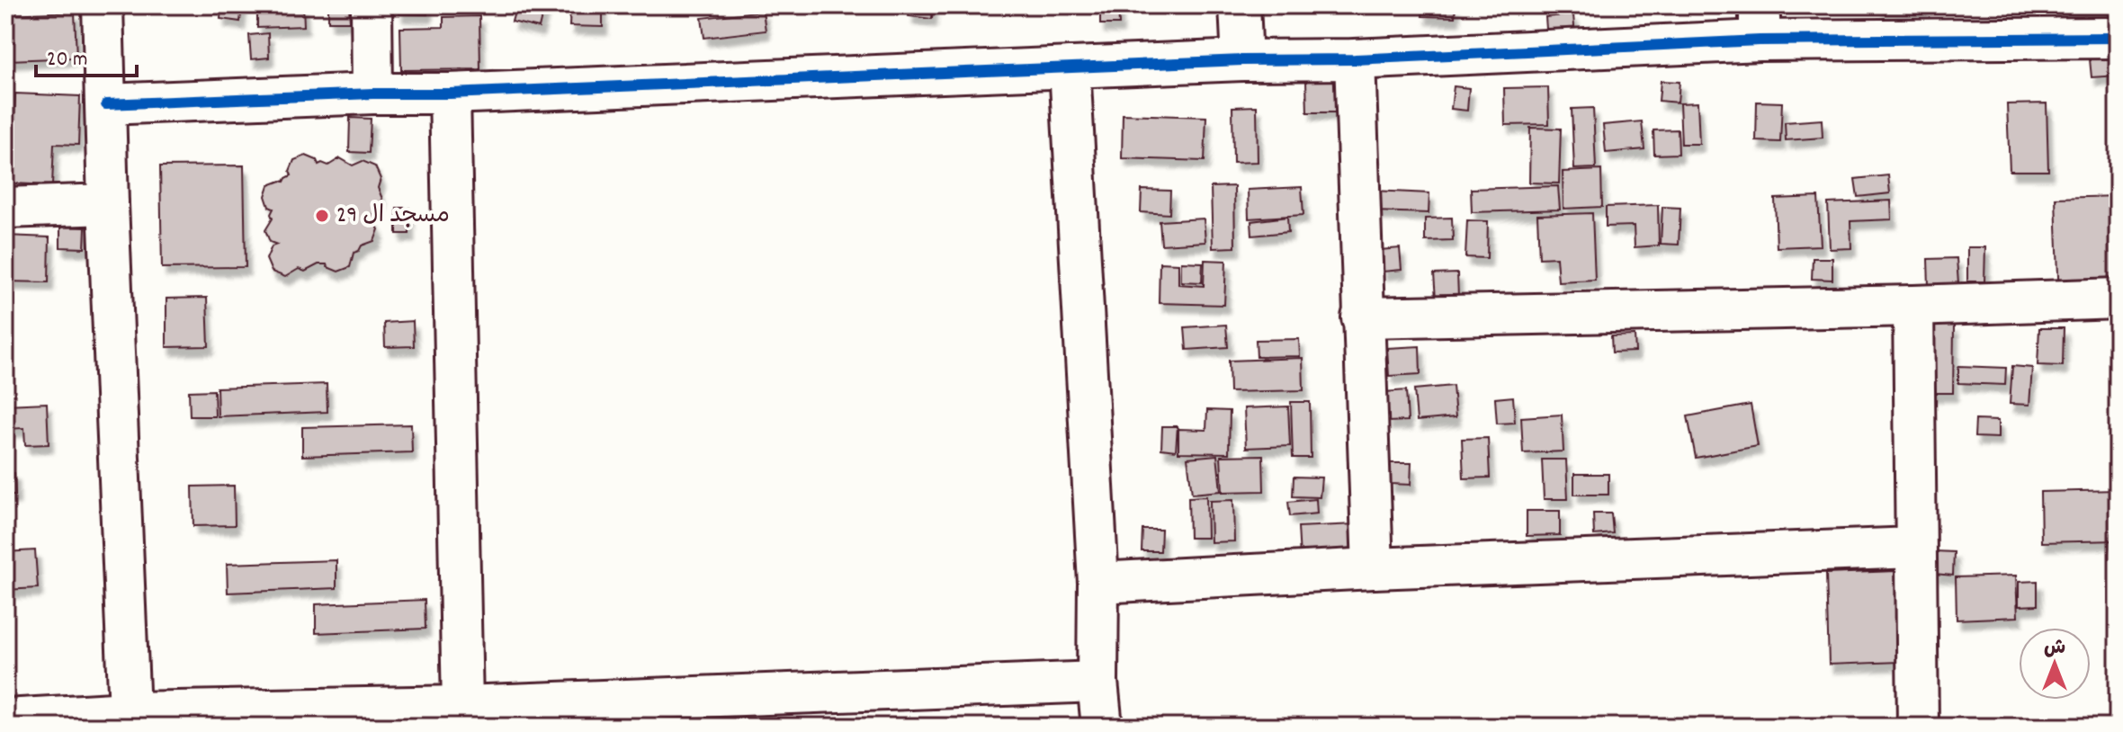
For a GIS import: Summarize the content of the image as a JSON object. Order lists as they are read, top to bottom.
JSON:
{
  "places": ["مسجد ال 29"],
  "scale_bar": "20 m",
  "north": "top"
}
